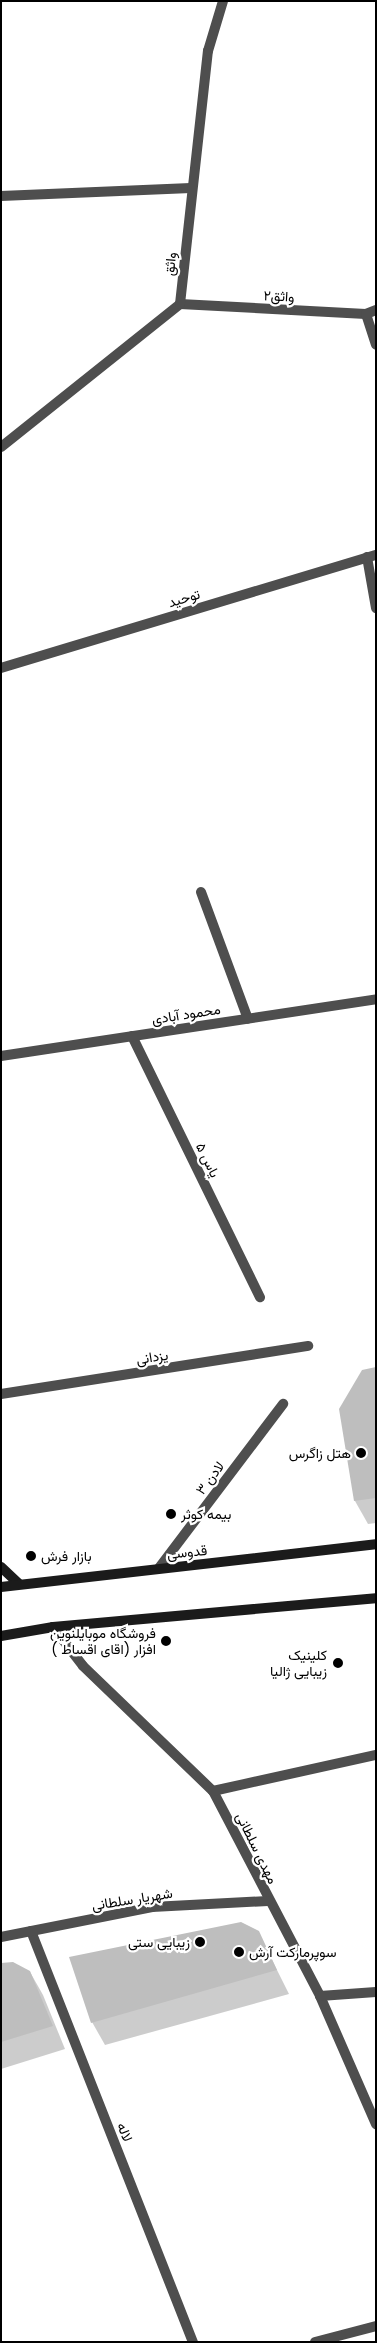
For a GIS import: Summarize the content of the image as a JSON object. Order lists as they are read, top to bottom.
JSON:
{
  "streets": {
    "main road": ["قدوسی"],
    "street": [
      "واثق",
      "واثق۲",
      "توحید",
      "محمود آبادی",
      "یاس ۵",
      "یزدانی",
      "لادن ۳",
      "مهدی سلطانی",
      "شهریار سلطانی",
      "لاله"
    ]
  },
  "crossings": [
    ["واثق", "واثق۲"],
    ["محمود آبادی", "یاس ۵"],
    ["لادن ۳", "قدوسی"],
    ["مهدی سلطانی", "شهریار سلطانی"],
    ["شهریار سلطانی", "لاله"]
  ],
  "places": [
    "هتل زاگرس",
    "بیمه کوثر",
    "بازار فرش",
    "فروشگاه موبایلنوین افزار (اقای اقساط )",
    "کلینیک زیبایی ژالیا",
    "زیبایی ستی",
    "سوپرمارکت آرش"
  ]
}
